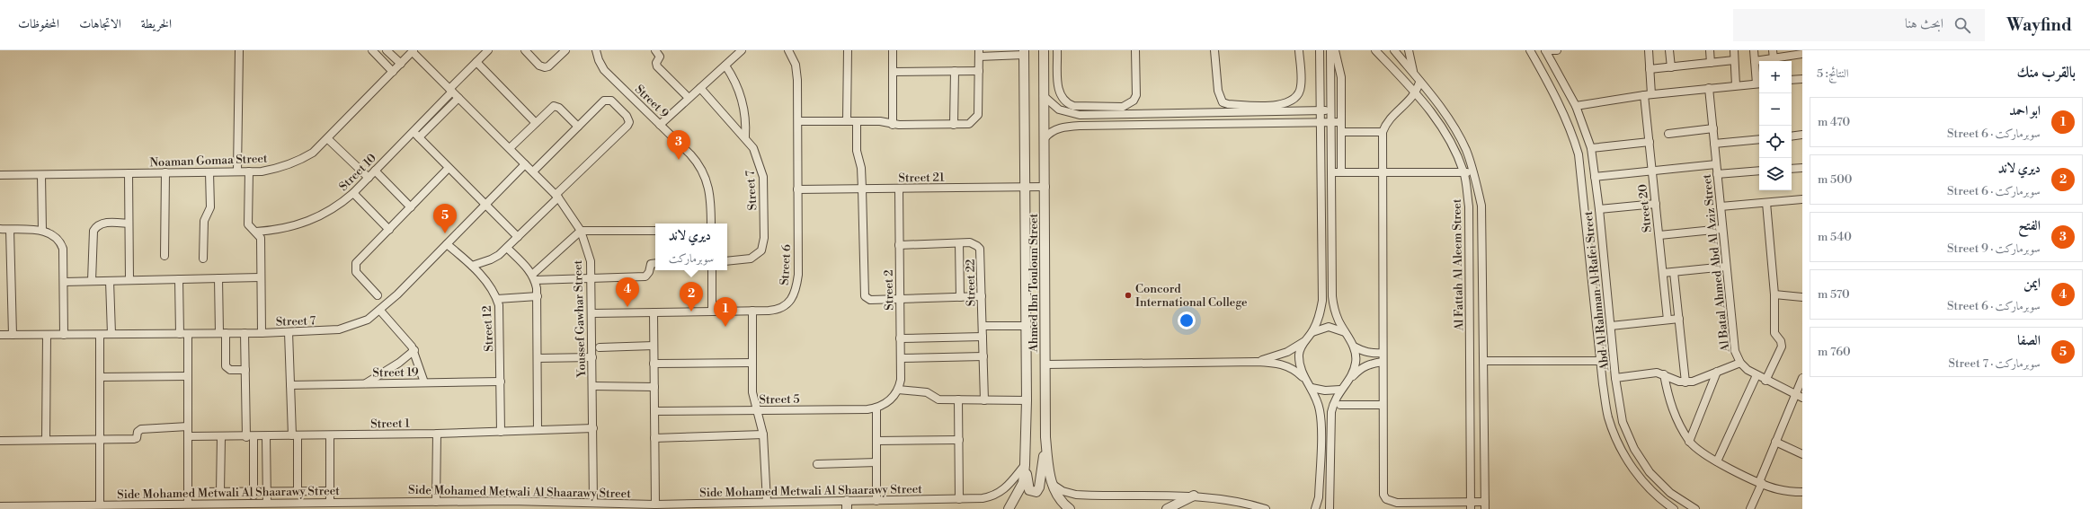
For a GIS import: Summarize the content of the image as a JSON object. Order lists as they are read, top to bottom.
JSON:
{
  "streets": {
    "street": [
      "Street 9",
      "Noaman Gomaa Street",
      "Street 10",
      "Street 21",
      "Street 7",
      "Street 20",
      "Al Batal Ahmed Abd Al Aziz Street",
      "Street 6",
      "Al Fattah Al Aleem Street",
      "Street 22",
      "Ahmed Ibn Touloun Street",
      "Street 2",
      "Abd Al Rahman Al Rafei Street",
      "Youssef Gawhar Street",
      "Street 12",
      "Street 19",
      "Street 5",
      "Street 1",
      "Side Mohamed Metwali Al Shaarawy Street"
    ]
  },
  "crossings": [
    ["Noaman Gomaa Street", "Youssef Gawhar Street"],
    ["Street 10", "Youssef Gawhar Street"],
    ["Street 21", "Street 6"],
    ["Street 21", "Ahmed Ibn Touloun Street"],
    ["Street 21", "Street 2"],
    ["Street 7", "Youssef Gawhar Street"],
    ["Street 7", "Street 12"],
    ["Street 6", "Youssef Gawhar Street"],
    ["Street 22", "Street 2"],
    ["Ahmed Ibn Touloun Street", "Side Mohamed Metwali Al Shaarawy Street"],
    ["Street 2", "Street 5"],
    ["Youssef Gawhar Street", "Street 1"],
    ["Youssef Gawhar Street", "Side Mohamed Metwali Al Shaarawy Street"],
    ["Street 12", "Street 19"],
    ["Street 12", "Street 1"]
  ],
  "places": ["Concord International College"],
  "page": {
    "header": "Wayfind",
    "search": "ابحث هنا",
    "nav": ["الخريطة", "الاتجاهات", "المحفوظات"],
    "heading": ["بالقرب منك", "النتائج: 5"],
    "map_buttons": ["+", "−"],
    "list": [
      {
        "mark": "1",
        "name": "ابو احمد",
        "note": "سوبرماركت · Street 6",
        "value": "470 m"
      },
      {
        "mark": "2",
        "name": "ديري لاند",
        "note": "سوبرماركت · Street 6",
        "value": "500 m"
      },
      {
        "mark": "3",
        "name": "الفتح",
        "note": "سوبرماركت · Street 9",
        "value": "540 m"
      },
      {
        "mark": "4",
        "name": "ايمن",
        "note": "سوبرماركت · Street 6",
        "value": "570 m"
      },
      {
        "mark": "5",
        "name": "الصفا",
        "note": "سوبرماركت · Street 7",
        "value": "760 m"
      }
    ],
    "pins": [
      "3",
      "5",
      "4",
      "2",
      "1"
    ],
    "popup": ["ديري لاند", "سوبرماركت"]
  }
}
